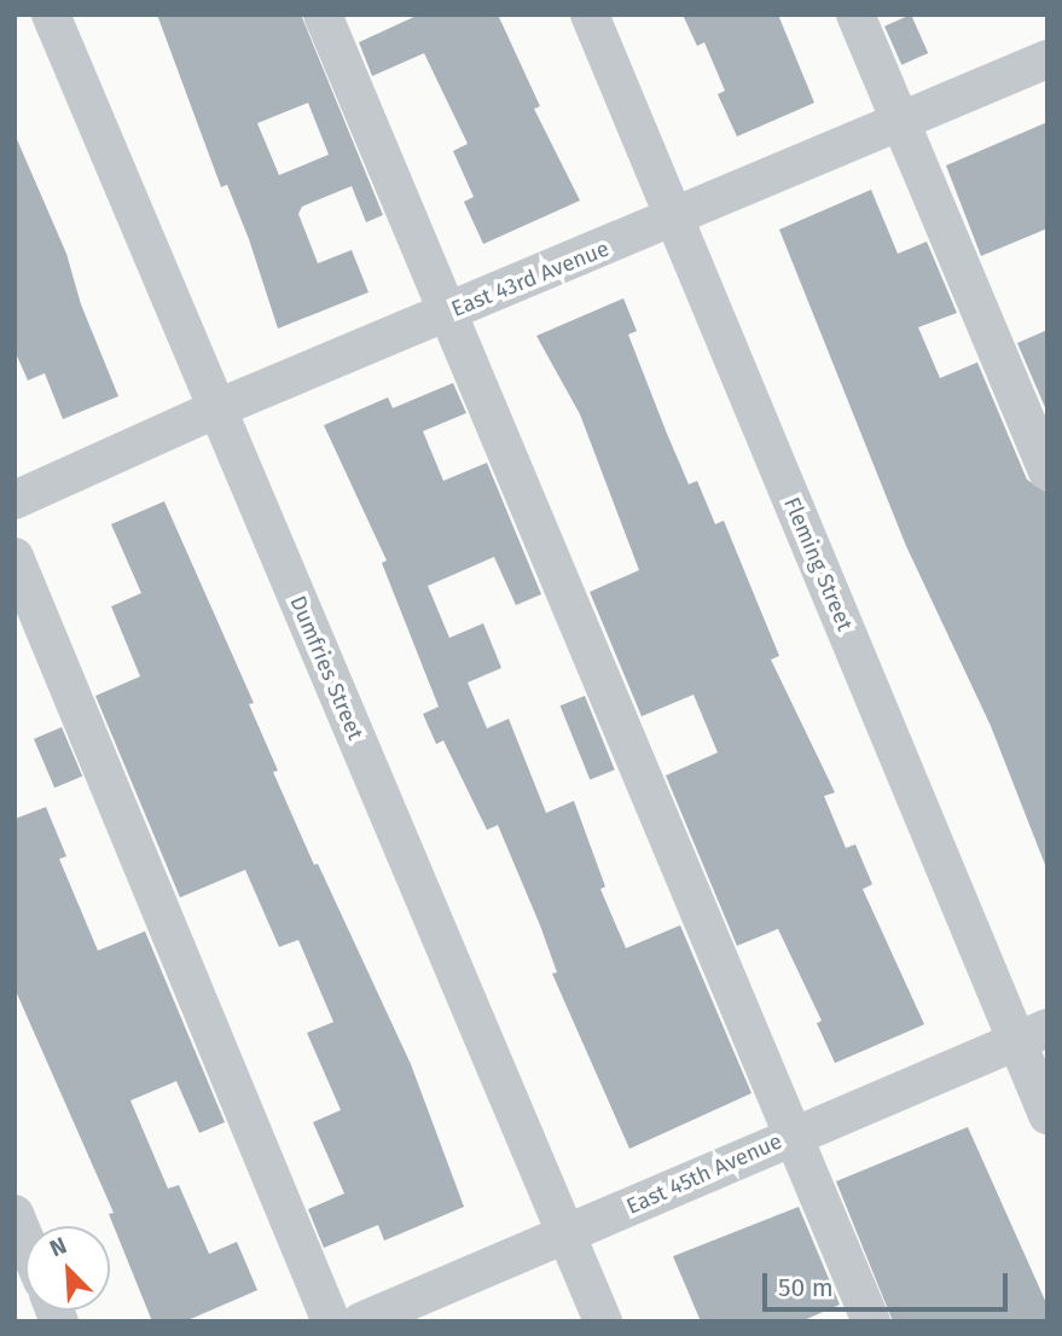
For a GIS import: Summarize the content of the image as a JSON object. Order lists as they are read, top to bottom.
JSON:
{
  "streets": {
    "street": [
      "East 43rd Avenue",
      "Fleming Street",
      "Dumfries Street",
      "East 45th Avenue"
    ]
  },
  "crossings": [
    ["East 43rd Avenue", "Fleming Street"],
    ["East 43rd Avenue", "Dumfries Street"],
    ["Fleming Street", "East 45th Avenue"],
    ["Dumfries Street", "East 45th Avenue"]
  ],
  "scale_bar": "50 m",
  "north": "top left"
}
